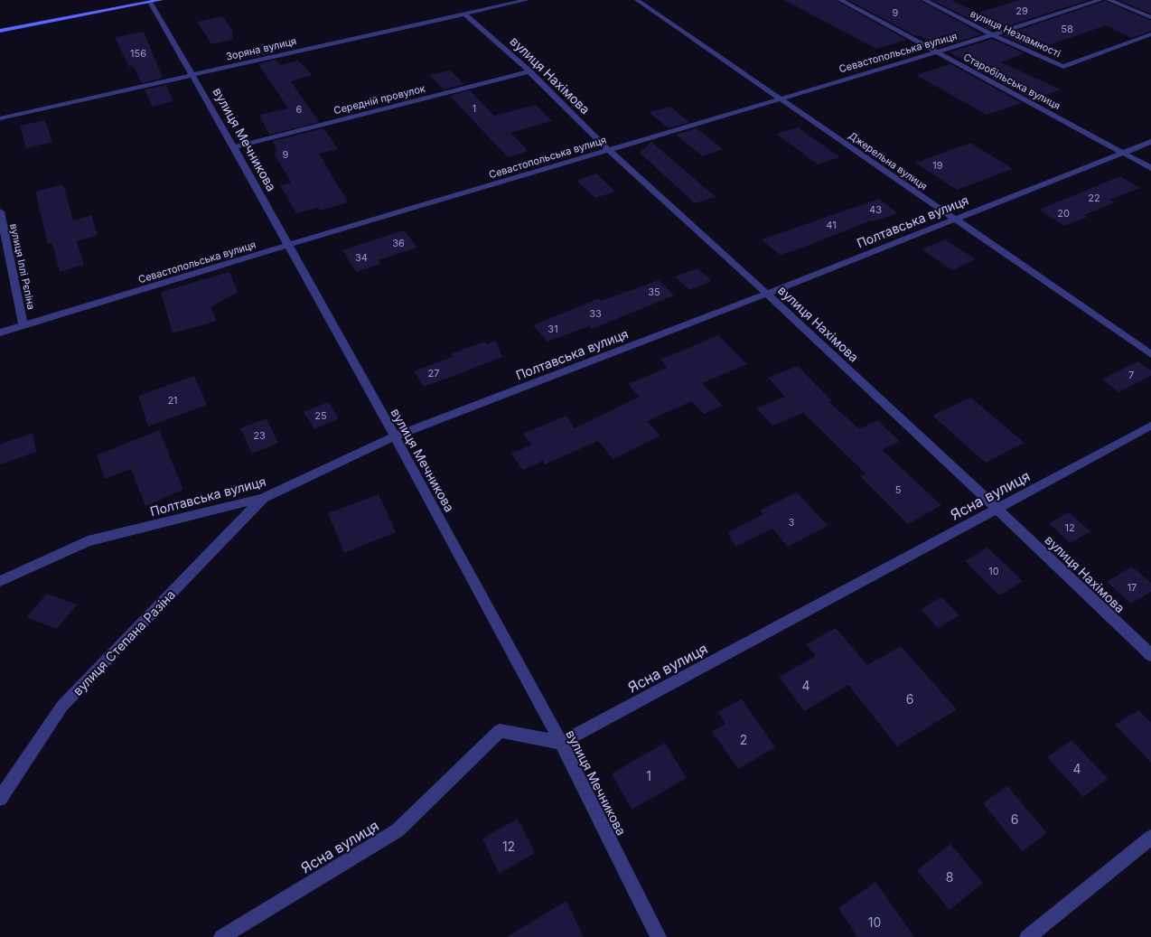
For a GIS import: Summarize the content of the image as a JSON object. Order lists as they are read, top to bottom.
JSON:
{
  "streets": {
    "street": [
      "вулиця Незламності",
      "Зоряна вулиця",
      "Севастопольська вулиця",
      "вулиця Нахімова",
      "Старобільська вулиця",
      "Середній провулок",
      "вулиця Мечникова",
      "Джерельна вулиця",
      "Полтавська вулиця",
      "вулиця Іллі Рєпіна",
      "Ясна вулиця",
      "вулиця Степана Разіна"
    ]
  },
  "crossings": [
    ["вулиця Незламності", "Севастопольська вулиця"],
    ["Зоряна вулиця", "вулиця Нахімова"],
    ["Зоряна вулиця", "вулиця Мечникова"],
    ["Севастопольська вулиця", "вулиця Нахімова"],
    ["Севастопольська вулиця", "Старобільська вулиця"],
    ["Севастопольська вулиця", "вулиця Мечникова"],
    ["Севастопольська вулиця", "Джерельна вулиця"],
    ["Севастопольська вулиця", "вулиця Іллі Рєпіна"],
    ["вулиця Нахімова", "Середній провулок"],
    ["вулиця Нахімова", "Полтавська вулиця"],
    ["вулиця Нахімова", "Ясна вулиця"],
    ["Старобільська вулиця", "Полтавська вулиця"],
    ["Середній провулок", "вулиця Мечникова"],
    ["вулиця Мечникова", "Полтавська вулиця"],
    ["вулиця Мечникова", "Ясна вулиця"],
    ["Джерельна вулиця", "Полтавська вулиця"],
    ["Полтавська вулиця", "вулиця Степана Разіна"]
  ],
  "house_numbers": [
    "29",
    "9",
    "58",
    "156",
    "1",
    "6",
    "9",
    "19",
    "22",
    "43",
    "20",
    "41",
    "36",
    "34",
    "35",
    "33",
    "31",
    "27",
    "7",
    "21",
    "25",
    "23",
    "5",
    "3",
    "12",
    "10",
    "17",
    "4",
    "6",
    "2",
    "4",
    "1",
    "6",
    "12",
    "8",
    "10"
  ]
}
